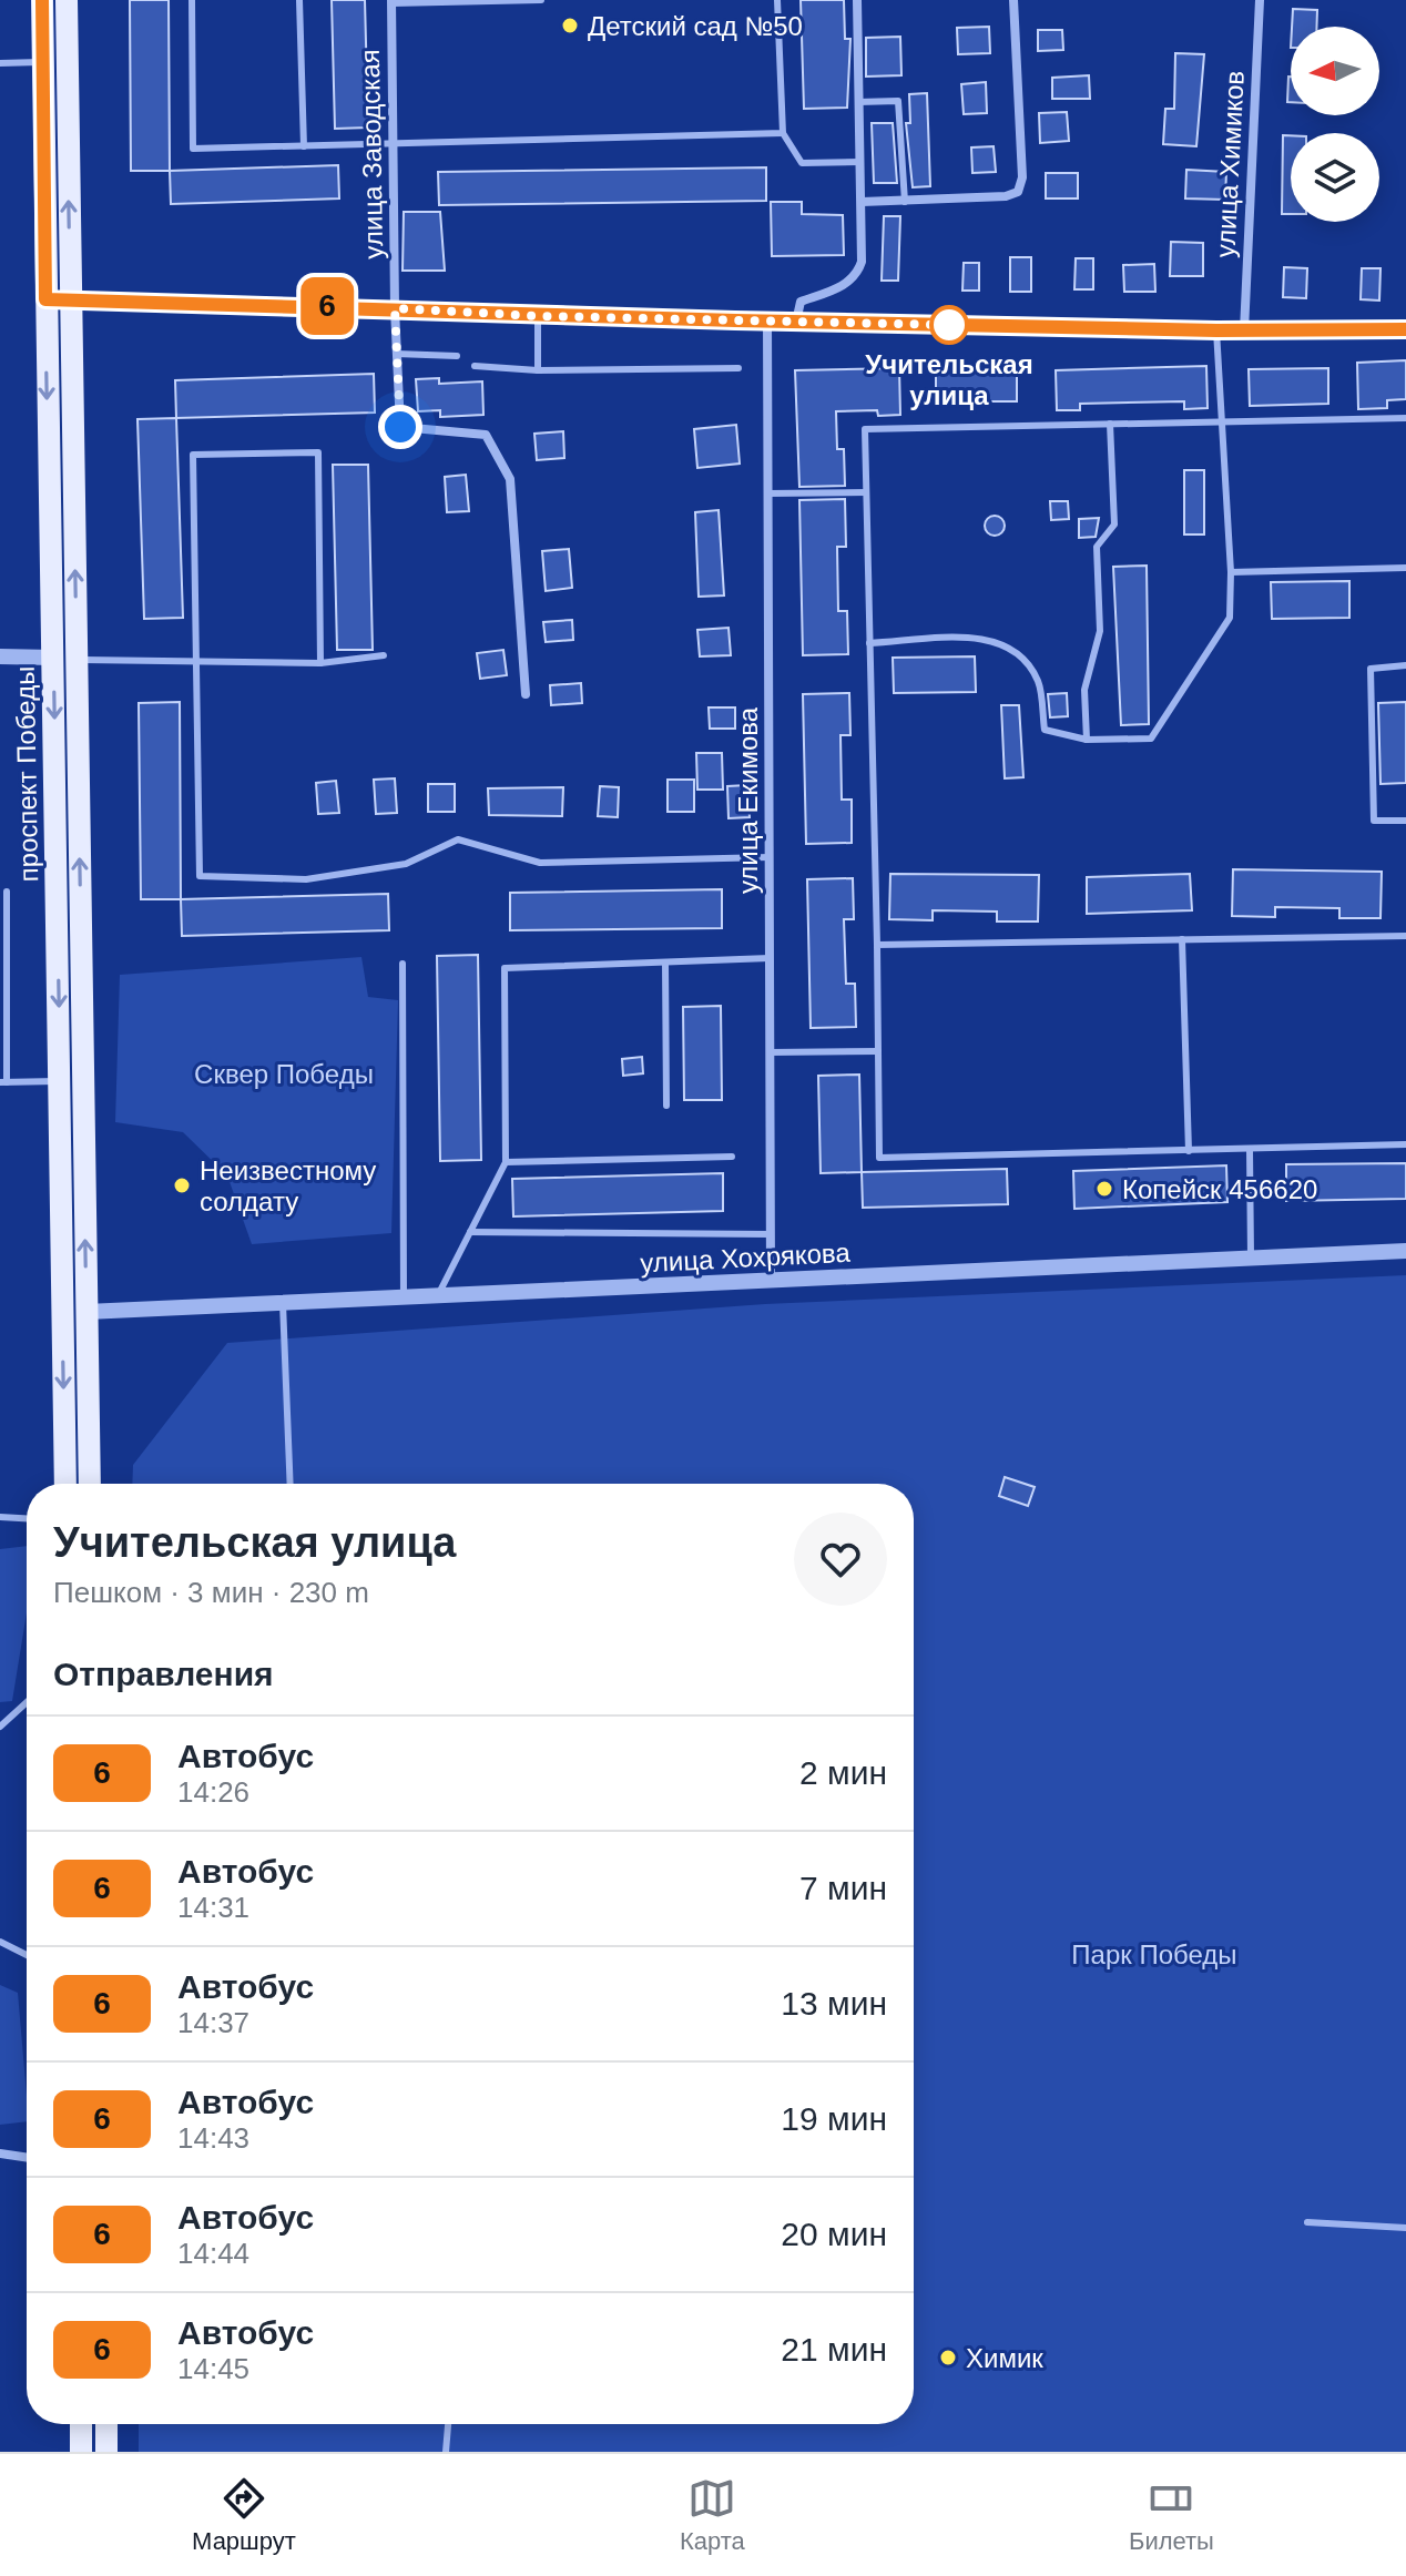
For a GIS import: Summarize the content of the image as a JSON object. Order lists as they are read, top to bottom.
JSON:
{
  "streets": {
    "main road": ["проспект Победы"],
    "street": [
      "улица Заводская",
      "улица Химиков",
      "улица Екимова",
      "улица Хохрякова"
    ]
  },
  "crossings": [
    ["проспект Победы", "улица Хохрякова"],
    ["улица Екимова", "улица Хохрякова"]
  ],
  "parks": ["Сквер Победы", "Парк Победы"],
  "places": [
    "Детский сад №50",
    "Учительская улица",
    "Неизвестному солдату",
    "Копейск 456620",
    "Химик"
  ],
  "lines": ["bus line 6"],
  "north": "left",
  "page": {
    "on_map": "6",
    "heading": [
      ["Учительская улица", "Пешком · 3 мин · 230 m"],
      "Отправления"
    ],
    "list": [
      {
        "mark": "6",
        "name": "Автобус",
        "note": "14:26",
        "value": "2 мин"
      },
      {
        "mark": "6",
        "name": "Автобус",
        "note": "14:31",
        "value": "7 мин"
      },
      {
        "mark": "6",
        "name": "Автобус",
        "note": "14:37",
        "value": "13 мин"
      },
      {
        "mark": "6",
        "name": "Автобус",
        "note": "14:43",
        "value": "19 мин"
      },
      {
        "mark": "6",
        "name": "Автобус",
        "note": "14:44",
        "value": "20 мин"
      },
      {
        "mark": "6",
        "name": "Автобус",
        "note": "14:45",
        "value": "21 мин"
      }
    ],
    "tabs": ["Маршрут", "Карта", "Билеты"]
  }
}
